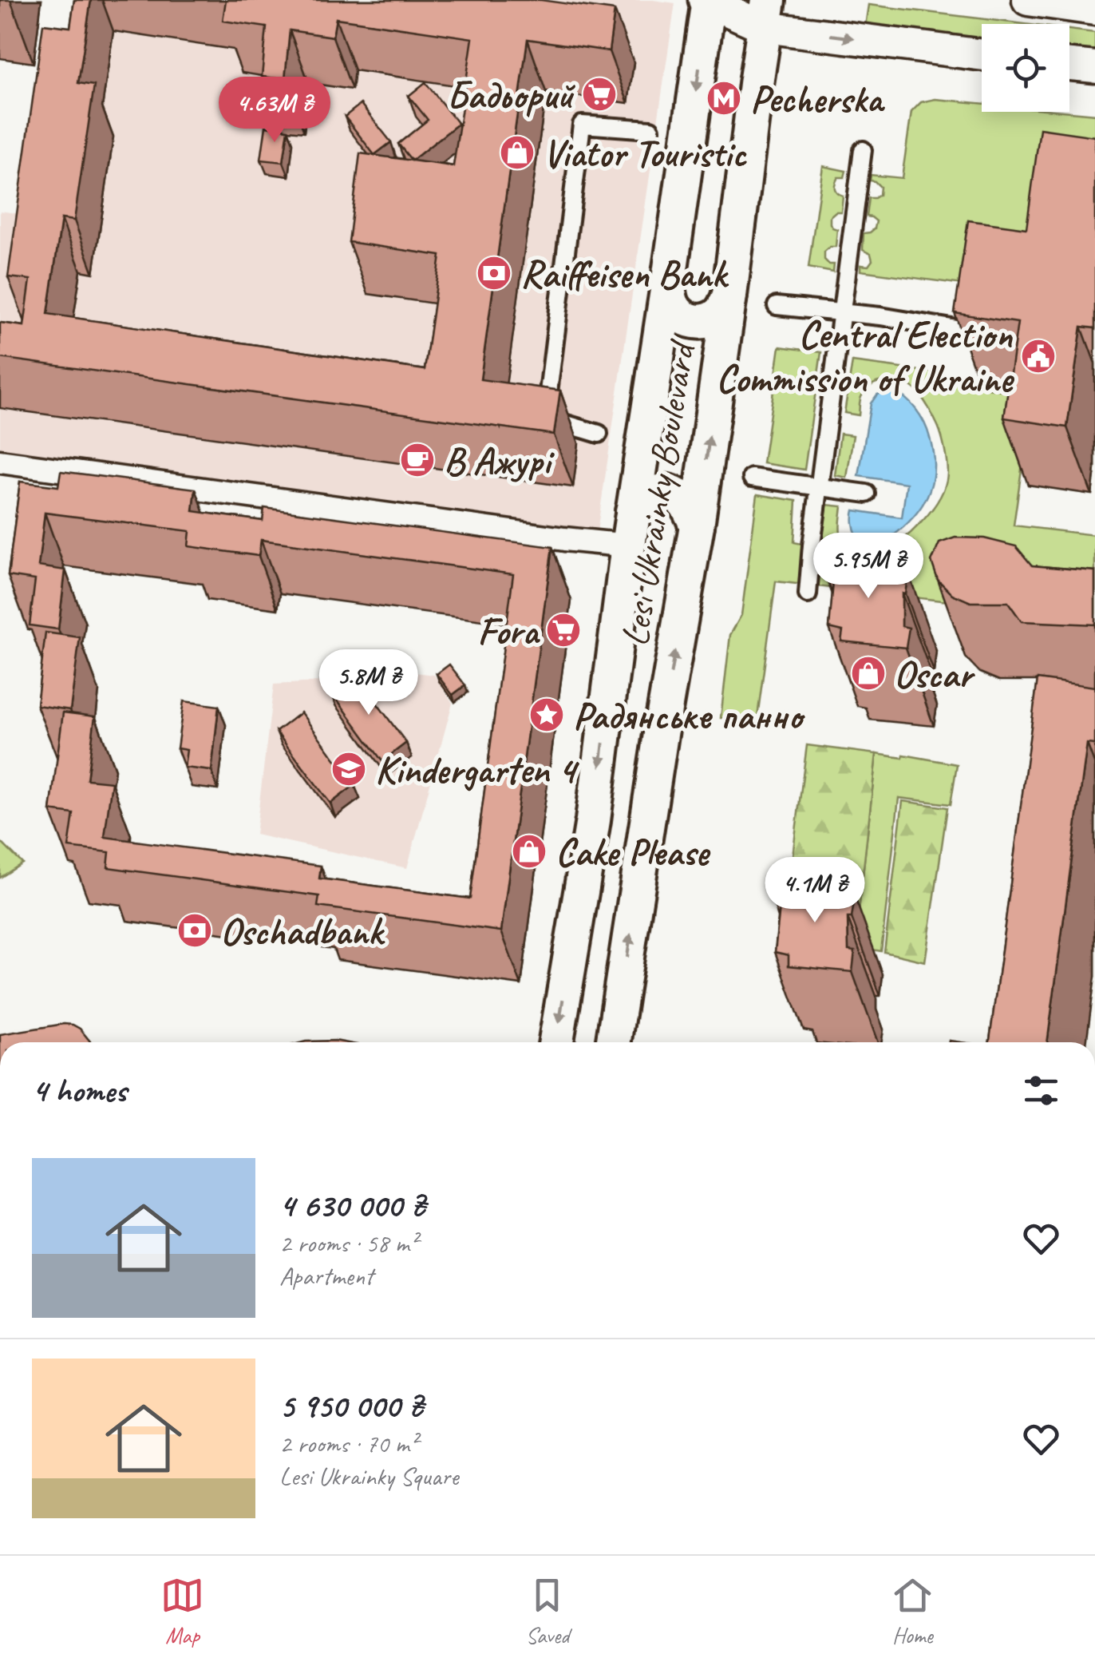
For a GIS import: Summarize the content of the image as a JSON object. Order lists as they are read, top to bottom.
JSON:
{
  "streets": {
    "main road": ["Lesi Ukrainky Boulevard"]
  },
  "places": {
    "supermarket": ["Бадьорий", "Fora"],
    "metro station": ["Pecherska"],
    "shop": ["Viator Touristic", "Oscar", "Cake Please"],
    "bank": ["Raiffeisen Bank", "Oschadbank"],
    "public building": ["Central Election Commission of Ukraine"],
    "cafe": ["В Ажурі"],
    "place": ["Радянське панно"],
    "school or university": ["Kindergarten 4"]
  },
  "page": {
    "price": [
      "4.63M ₴",
      "5.95M ₴",
      "5.8M ₴",
      "4.1M ₴"
    ],
    "heading": "4 homes",
    "list": [
      {
        "name": "4 630 000 ₴",
        "note": "2 rooms · 58 m² · Apartment"
      },
      {
        "name": "5 950 000 ₴",
        "note": "2 rooms · 70 m² · Lesi Ukrainky Square"
      }
    ],
    "tabs": ["Map", "Saved", "Home"]
  }
}
